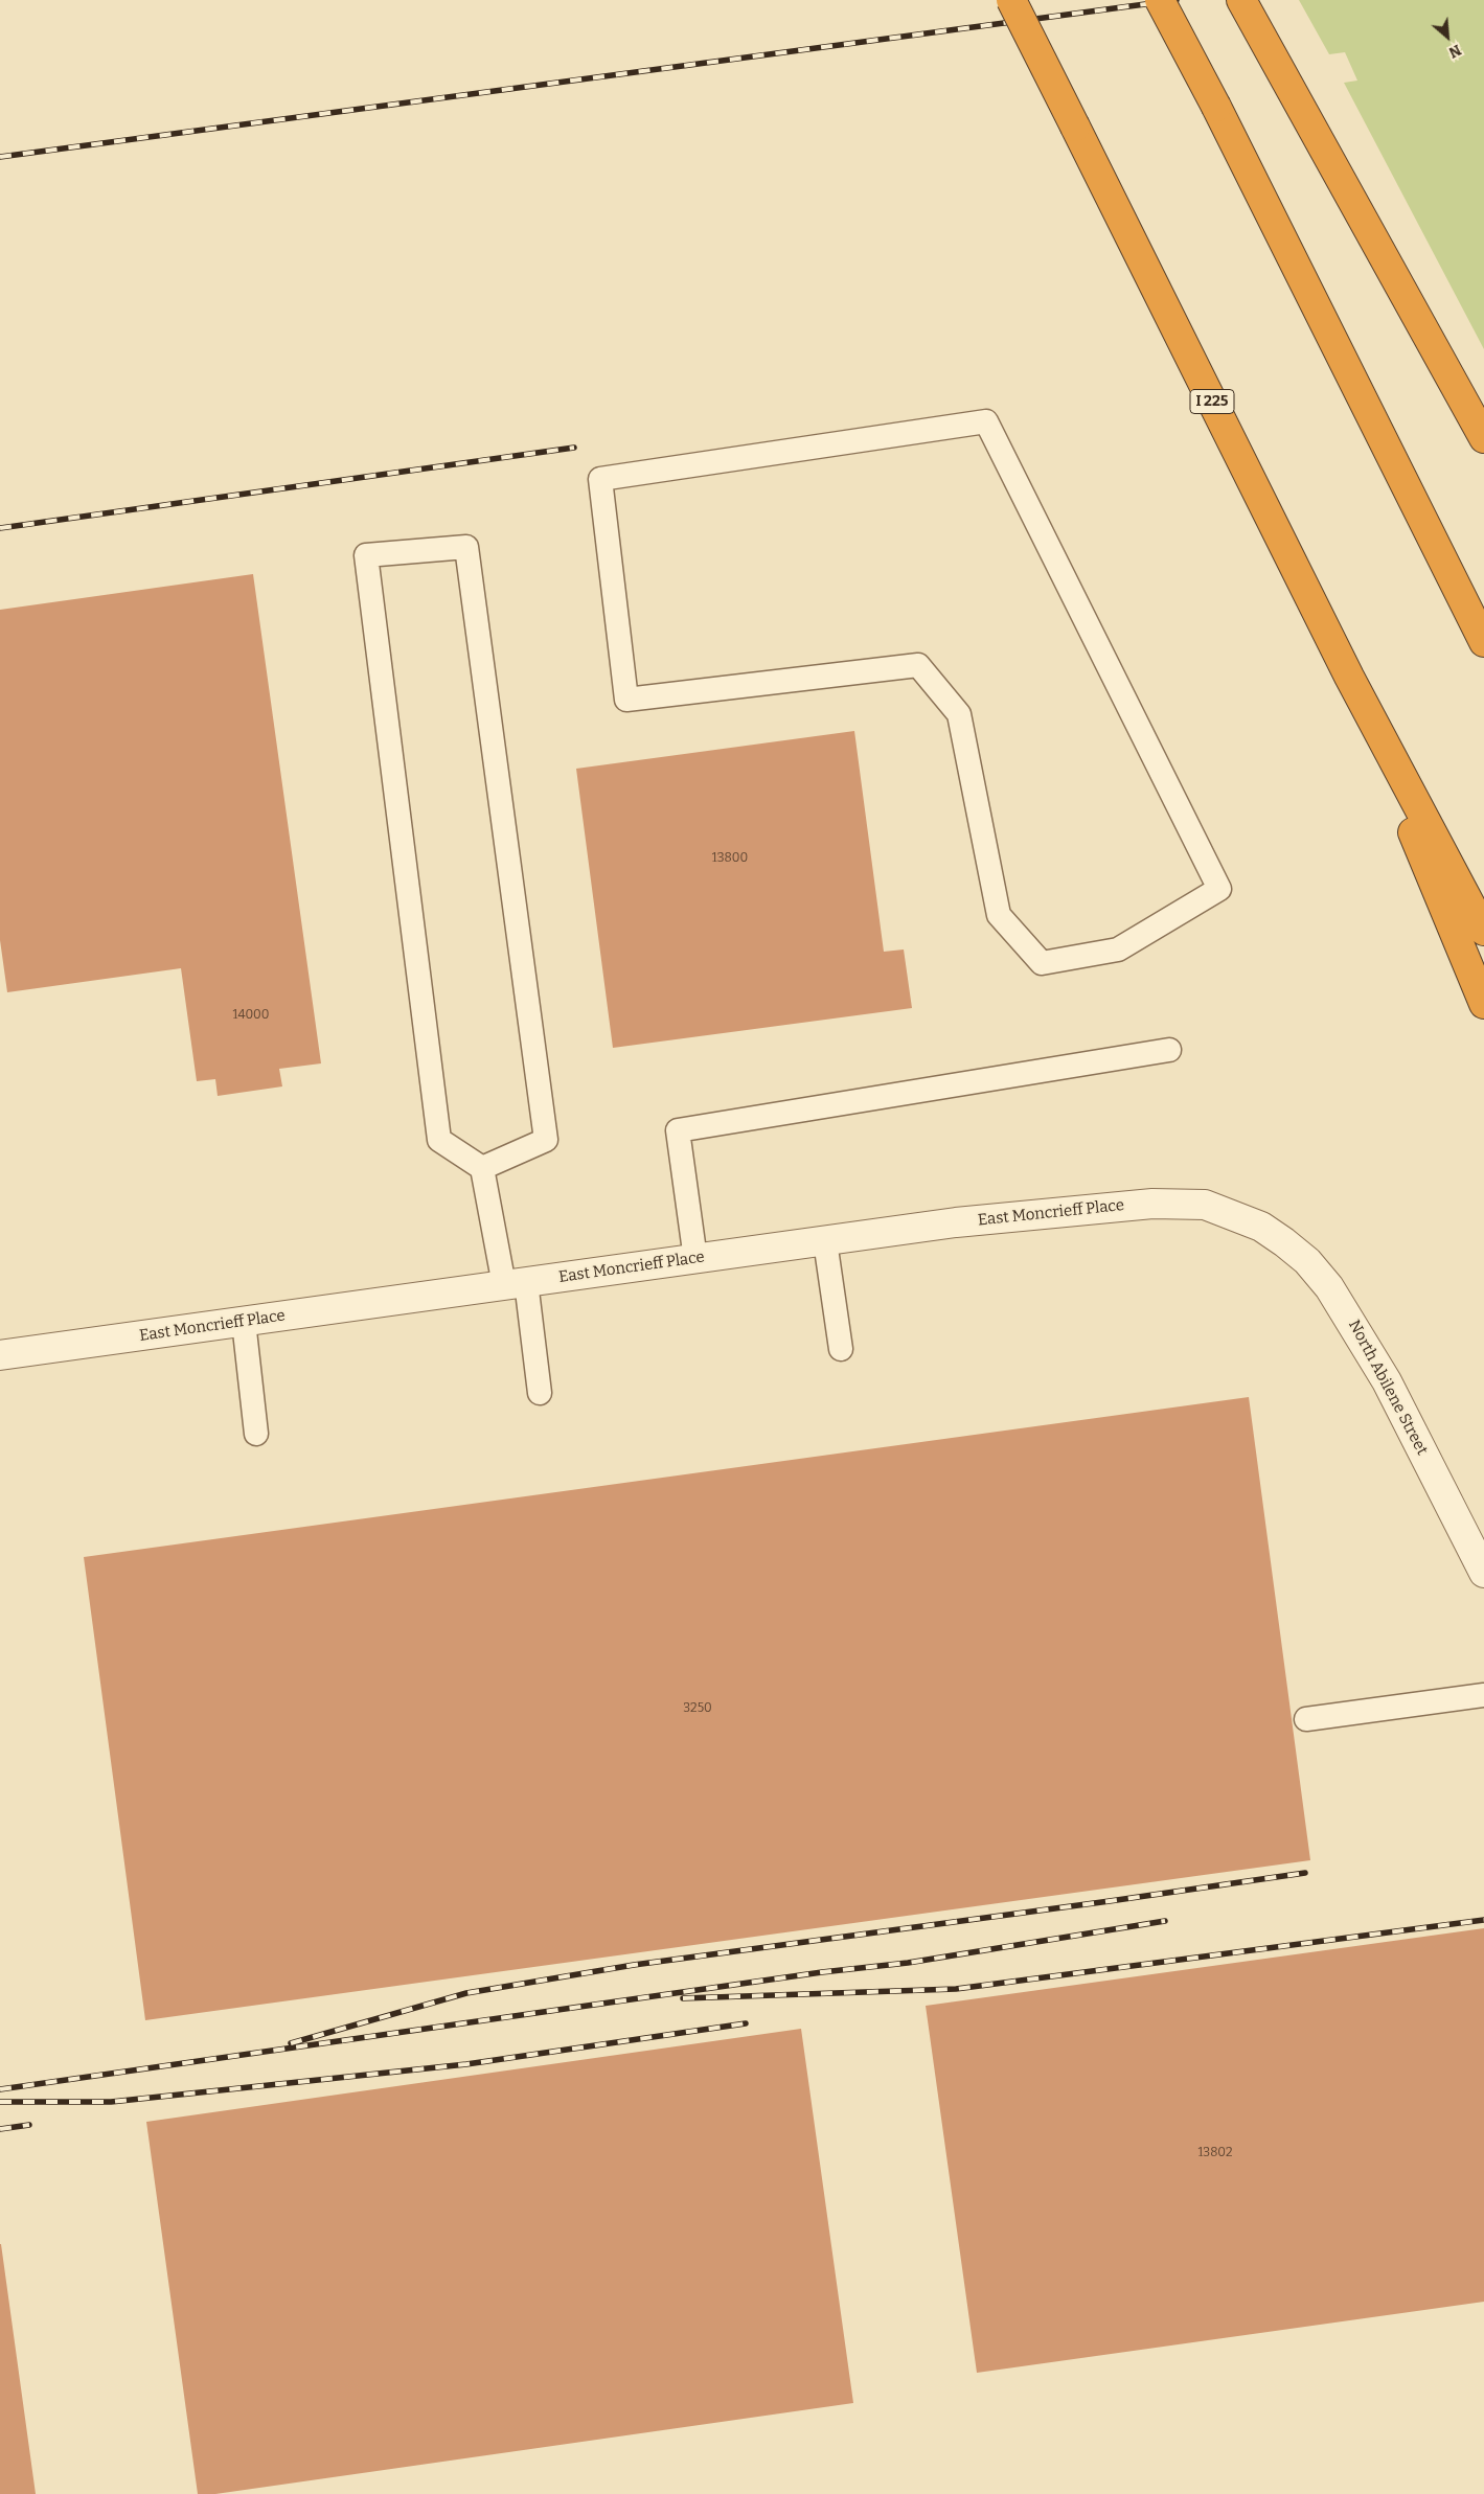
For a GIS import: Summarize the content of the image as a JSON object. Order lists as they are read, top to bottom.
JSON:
{
  "streets": {
    "highway": ["I 225"],
    "street": ["East Moncrieff Place", "North Abilene Street"]
  },
  "crossings": [
    ["East Moncrieff Place", "North Abilene Street"]
  ],
  "house_numbers": [
    "13800",
    "14000",
    "3250",
    "13802"
  ],
  "north": "bottom right"
}
